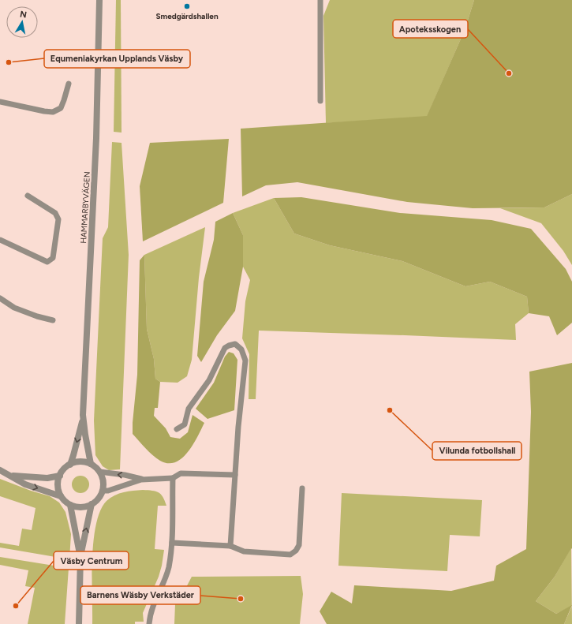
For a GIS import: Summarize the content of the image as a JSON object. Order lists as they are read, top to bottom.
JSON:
{
  "streets": {
    "street": ["HAMMARBYVÄGEN"]
  },
  "places": [
    "Smedgärdshallen",
    "Equmeniakyrkan Upplands Väsby",
    "Apoteksskogen",
    "Vilunda fotbollshall",
    "Barnens Wäsby Verkstäder",
    "Väsby Centrum"
  ],
  "north": "top"
}
